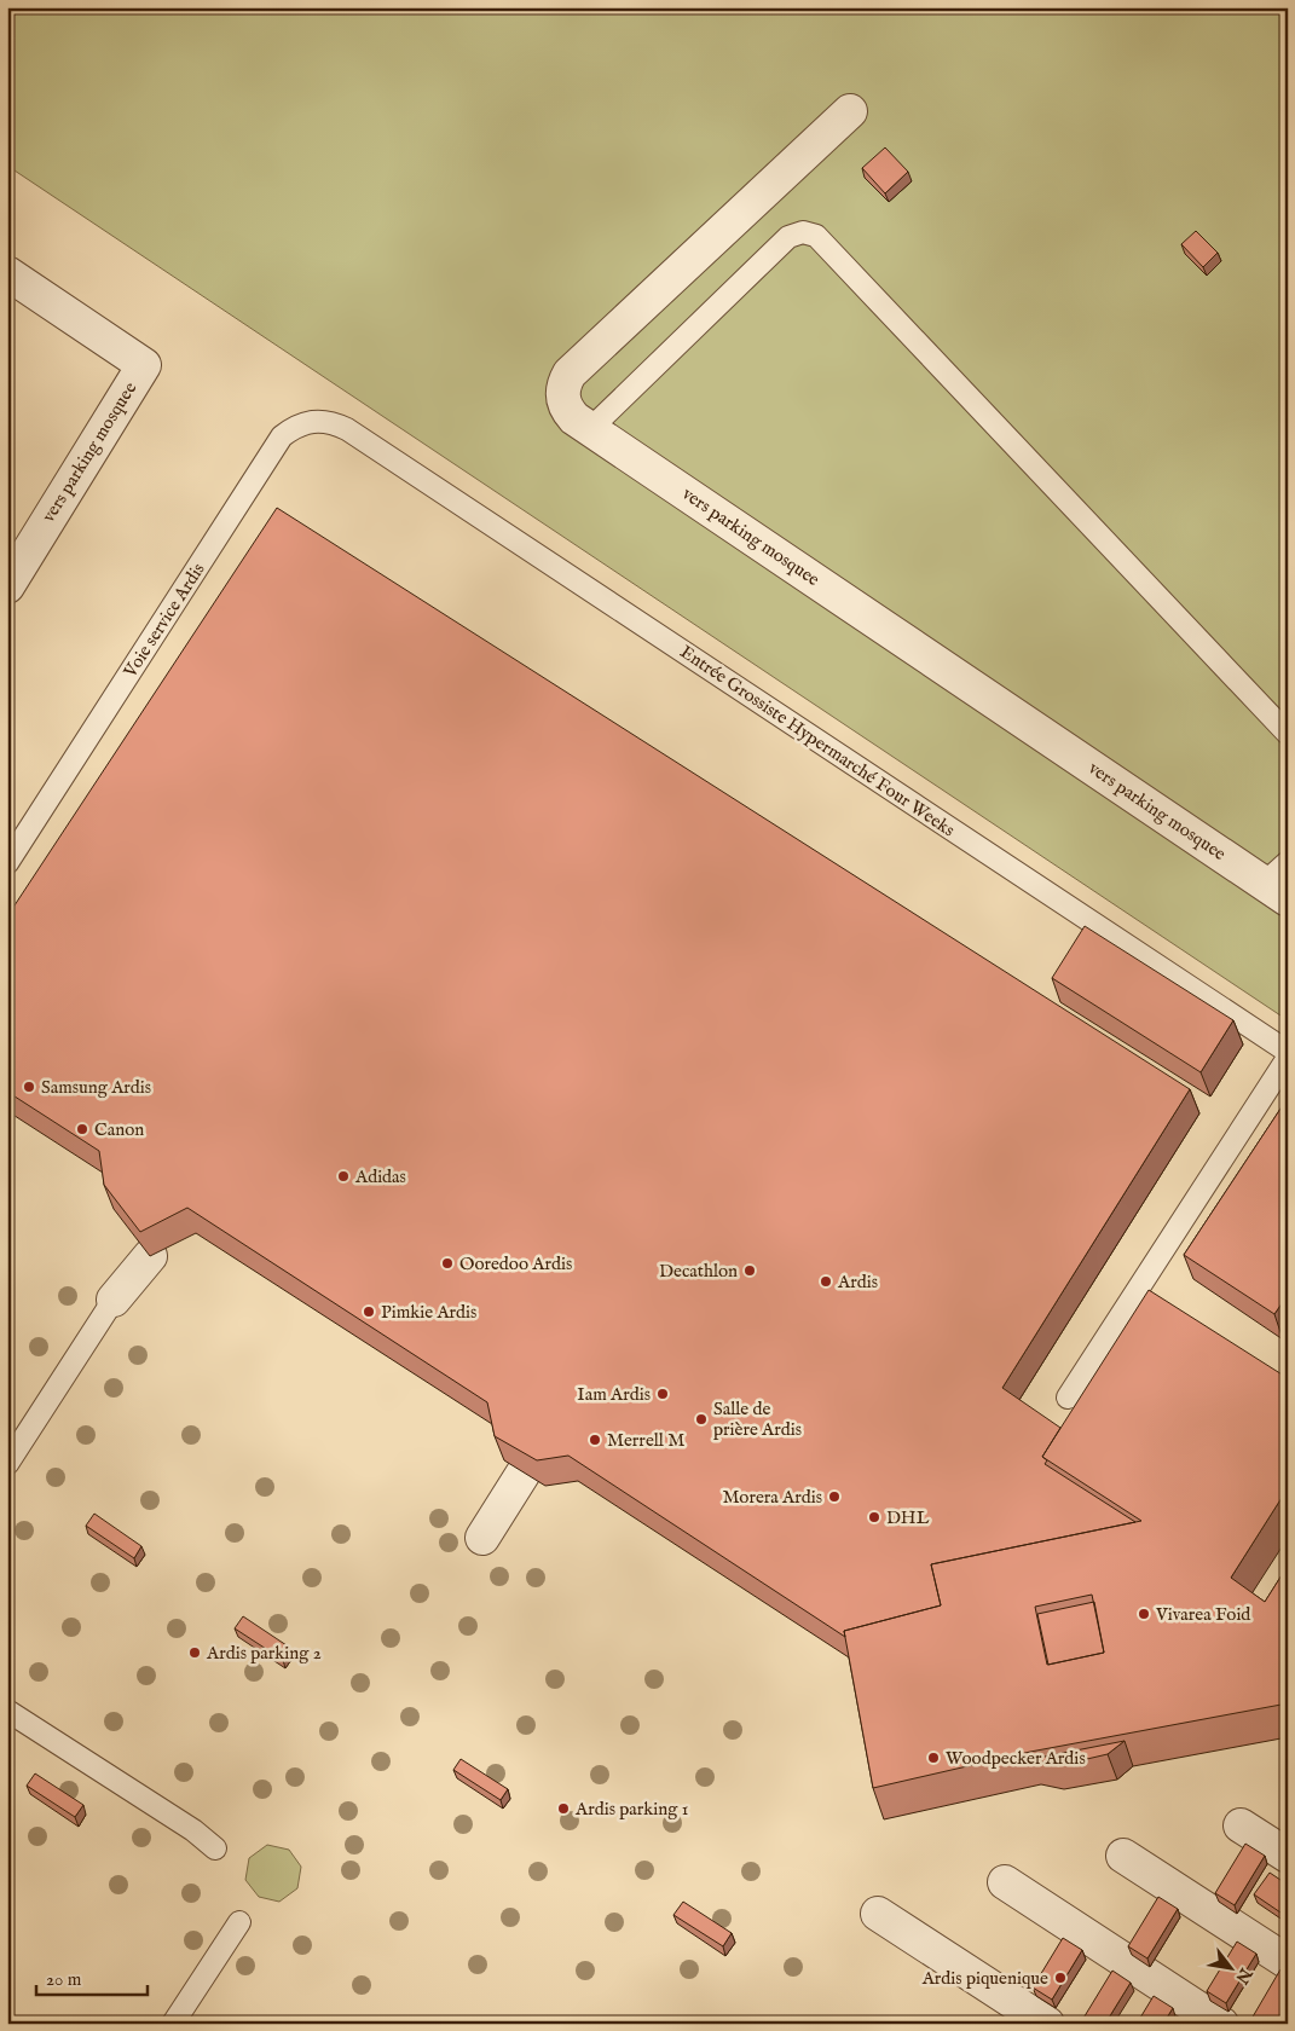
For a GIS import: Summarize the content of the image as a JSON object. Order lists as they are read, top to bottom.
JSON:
{
  "streets": {
    "street": ["vers parking mosquee"],
    "lane": ["Voie service Ardis", "Entrée Grossiste Hypermarché Four Weeks"]
  },
  "crossings": [
    ["Voie service Ardis", "Entrée Grossiste Hypermarché Four Weeks"]
  ],
  "places": [
    "Samsung Ardis",
    "Canon",
    "Adidas",
    "Ooredoo Ardis",
    "Decathlon",
    "Ardis",
    "Pimkie Ardis",
    "Iam Ardis",
    "Salle de prière Ardis",
    "Merrell M",
    "Morera Ardis",
    "DHL",
    "Vivarea Foid",
    "Ardis parking 2",
    "Woodpecker Ardis",
    "Ardis parking 1",
    "Ardis piquenique"
  ],
  "scale_bar": "20 m",
  "north": "bottom right"
}
